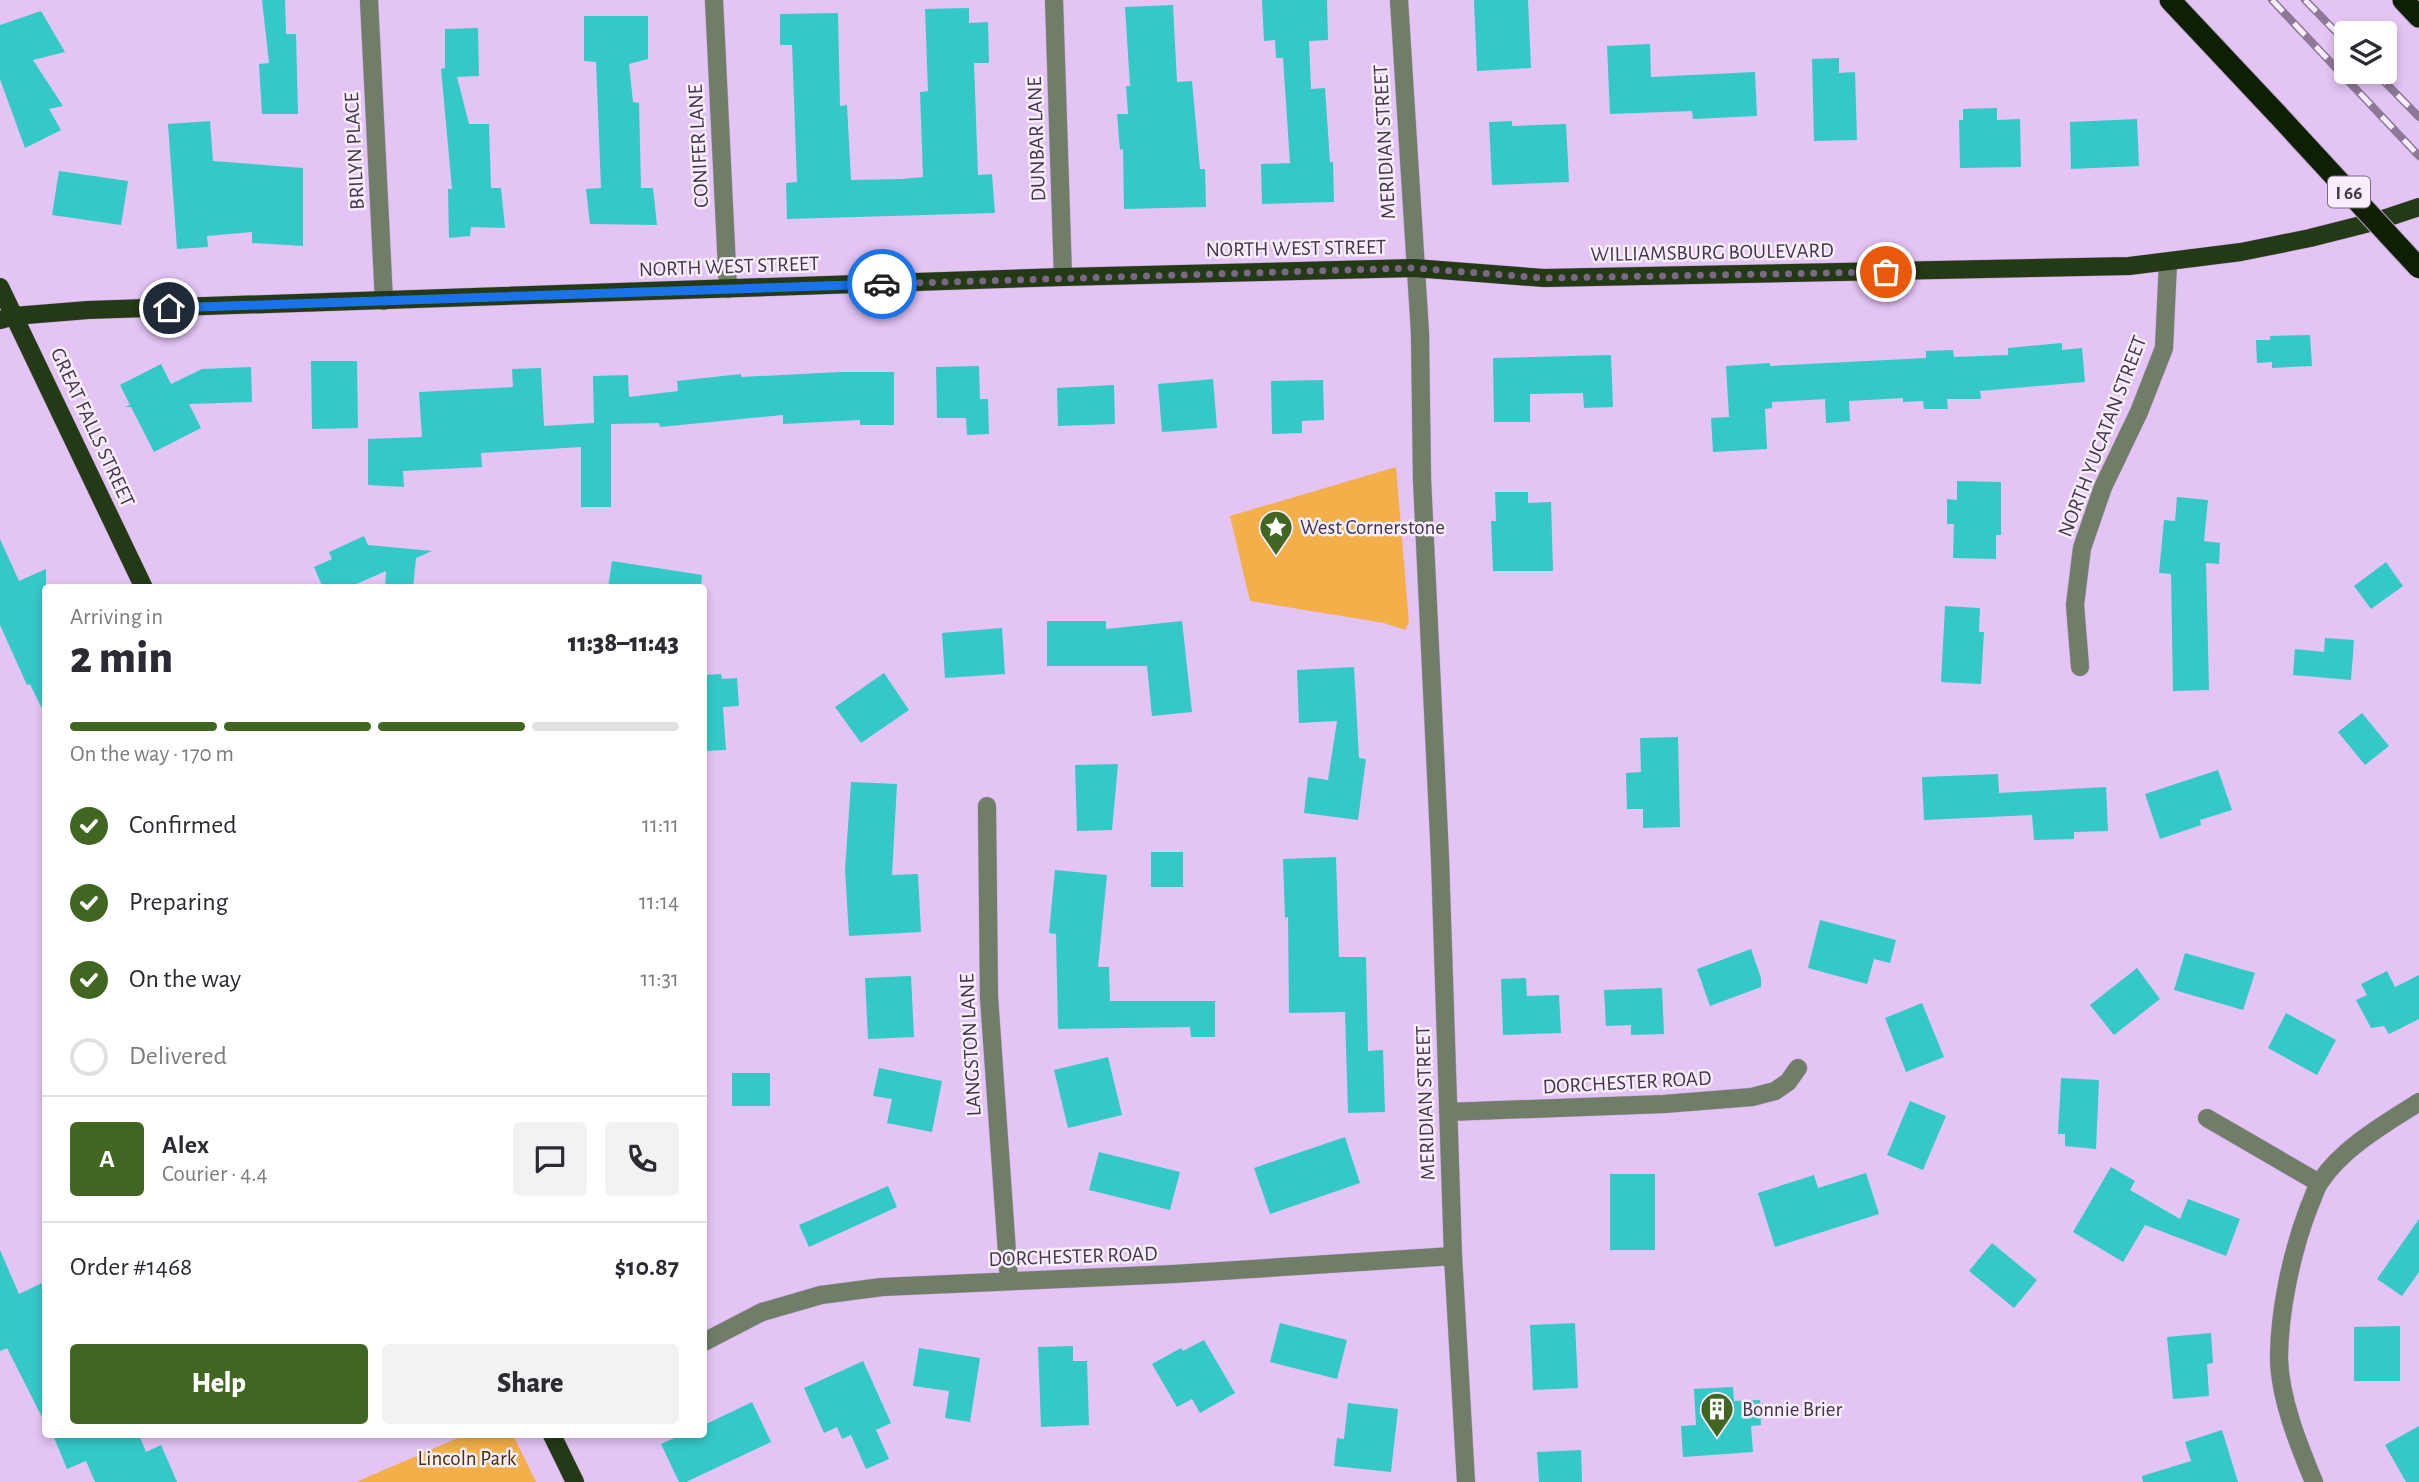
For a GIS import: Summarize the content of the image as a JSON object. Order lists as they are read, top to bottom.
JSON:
{
  "streets": {
    "highway": ["I 66"],
    "main road": ["NORTH WEST STREET", "WILLIAMSBURG BOULEVARD", "GREAT FALLS STREET"],
    "street": [
      "DUNBAR LANE",
      "MERIDIAN STREET",
      "CONIFER LANE",
      "BRILYN PLACE",
      "NORTH YUCATAN STREET",
      "LANGSTON LANE",
      "DORCHESTER ROAD"
    ]
  },
  "crossings": [
    ["DUNBAR LANE", "NORTH WEST STREET"],
    ["MERIDIAN STREET", "NORTH WEST STREET"],
    ["MERIDIAN STREET", "DORCHESTER ROAD"],
    ["CONIFER LANE", "NORTH WEST STREET"],
    ["BRILYN PLACE", "NORTH WEST STREET"],
    ["NORTH WEST STREET", "WILLIAMSBURG BOULEVARD"],
    ["NORTH WEST STREET", "GREAT FALLS STREET"],
    ["WILLIAMSBURG BOULEVARD", "NORTH YUCATAN STREET"],
    ["LANGSTON LANE", "DORCHESTER ROAD"]
  ],
  "parks": ["Lincoln Park"],
  "places": {
    "place": ["West Cornerstone"],
    "building": ["Bonnie Brier"]
  },
  "page": {
    "heading": ["2 min", "Arriving in", "11:38–11:43"],
    "panel": [
      "Alex",
      "Courier · 4.4",
      "Order #1468",
      "$10.87"
    ],
    "bar": "On the way · 170 m",
    "list": [
      ["Confirmed", "11:11"],
      ["Preparing", "11:14"],
      ["On the way", "11:31"],
      "Delivered"
    ],
    "round": "A",
    "buttons": ["Help", "Share"]
  }
}
